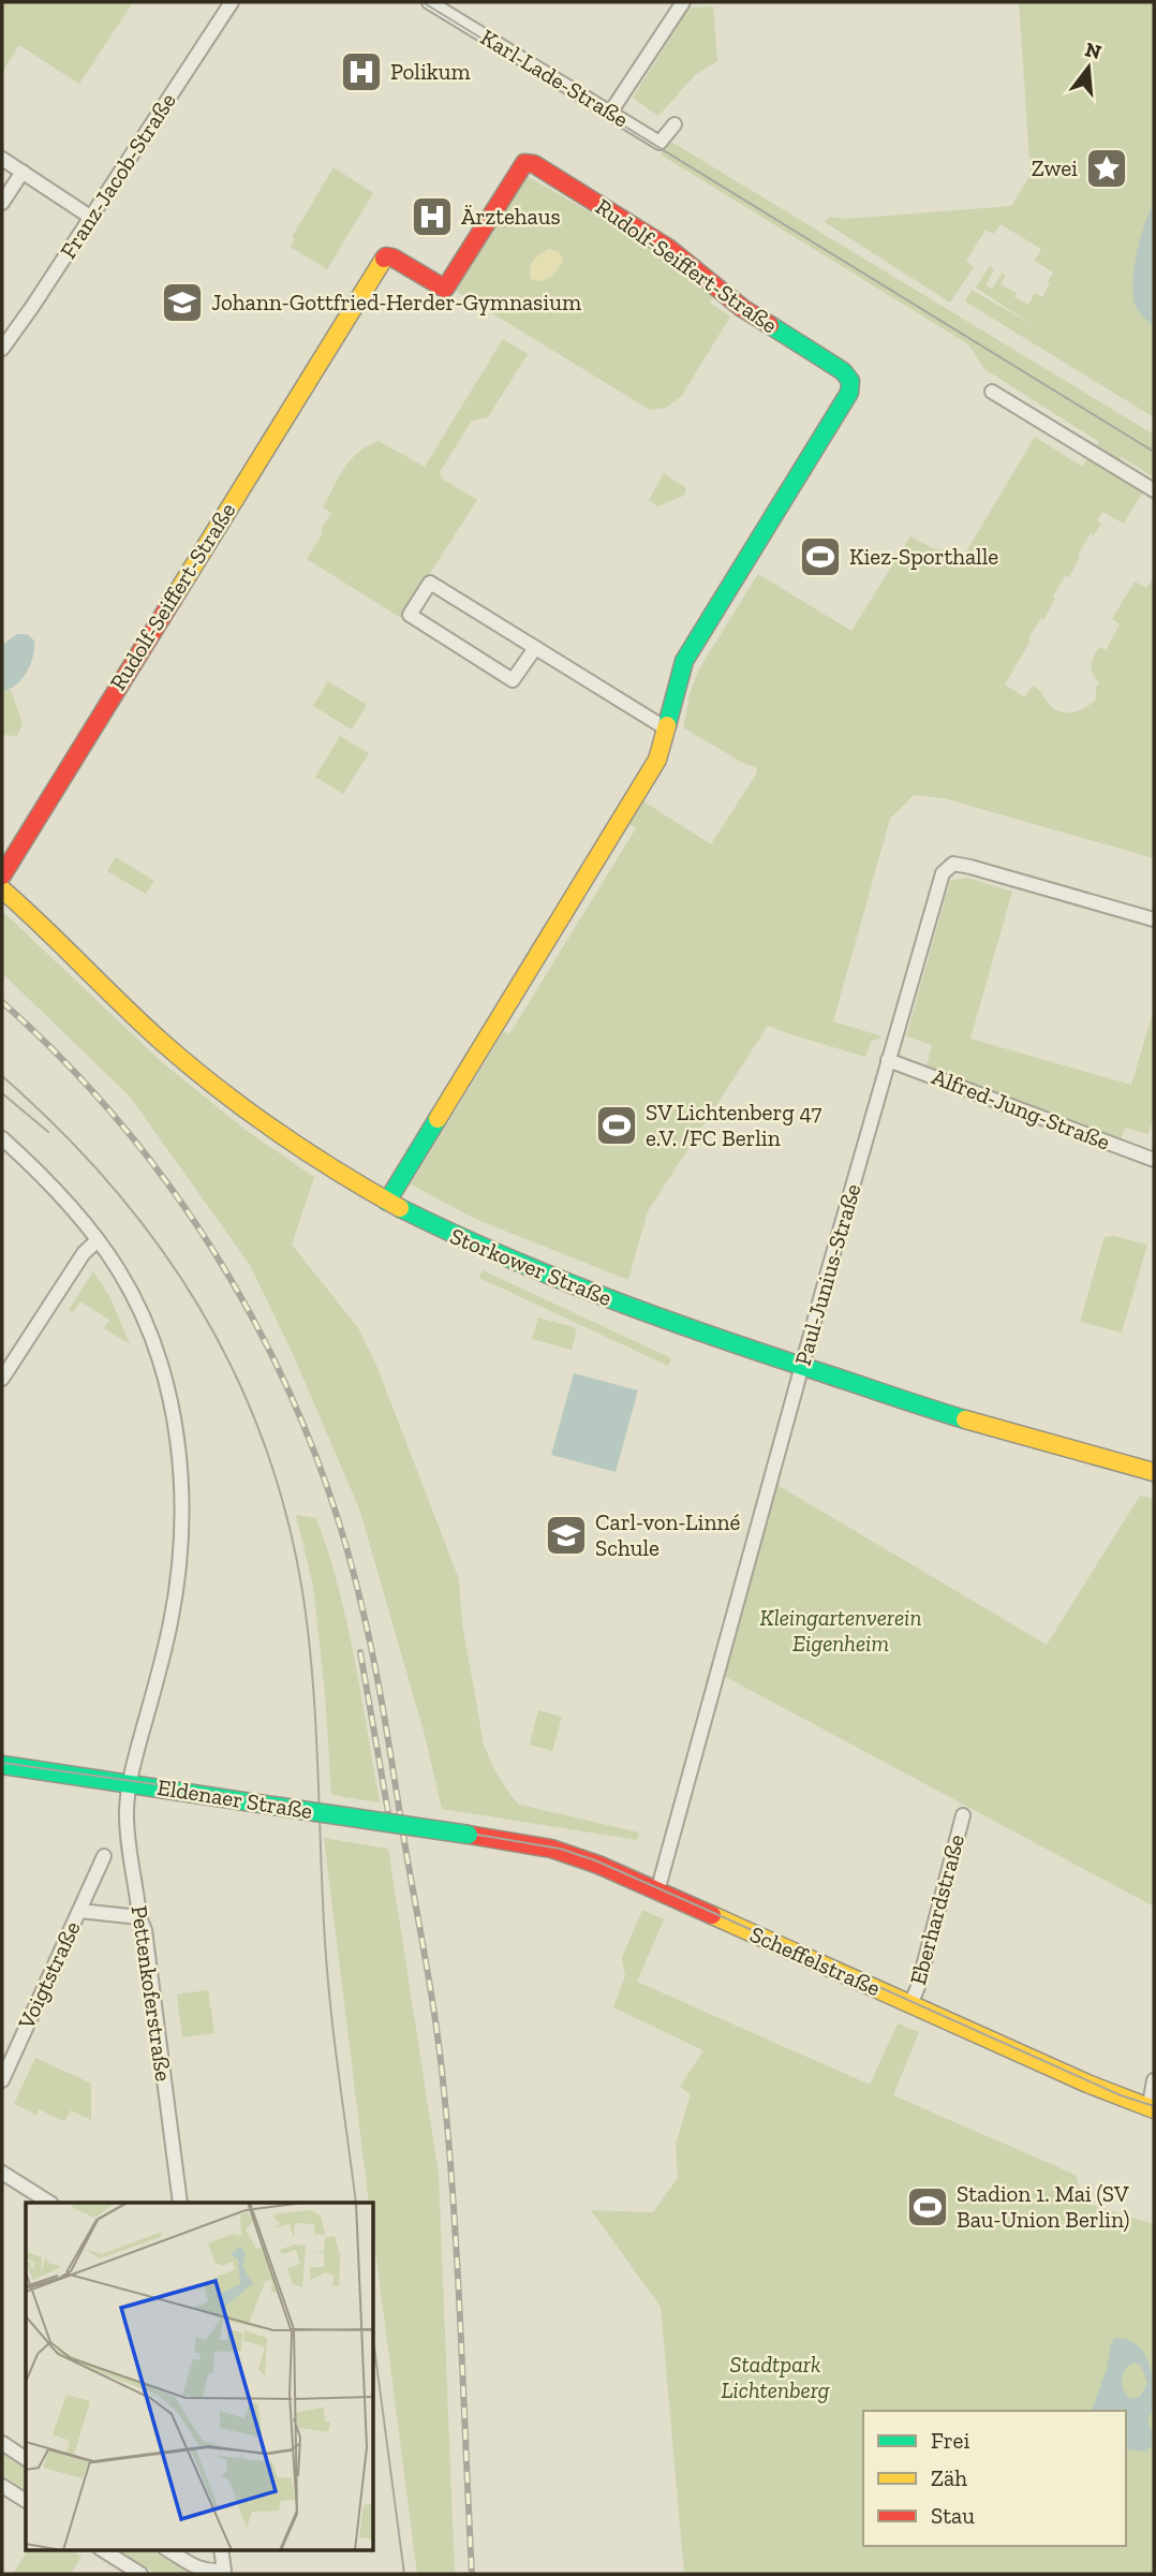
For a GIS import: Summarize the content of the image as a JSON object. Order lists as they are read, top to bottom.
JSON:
{
  "streets": {
    "street": [
      "Karl-Lade-Straße",
      "Franz-Jacob-Straße",
      "Rudolf-Seiffert-Straße",
      "Alfred-Jung-Straße",
      "Storkower Straße",
      "Paul-Junius-Straße",
      "Eldenaer Straße",
      "Eberhardstraße",
      "Scheffelstraße",
      "Voigtstraße",
      "Pettenkoferstraße"
    ]
  },
  "crossings": [
    ["Rudolf-Seiffert-Straße", "Storkower Straße"],
    ["Alfred-Jung-Straße", "Paul-Junius-Straße"],
    ["Storkower Straße", "Paul-Junius-Straße"],
    ["Paul-Junius-Straße", "Scheffelstraße"],
    ["Eldenaer Straße", "Scheffelstraße"],
    ["Eldenaer Straße", "Pettenkoferstraße"],
    ["Eberhardstraße", "Scheffelstraße"],
    ["Voigtstraße", "Pettenkoferstraße"]
  ],
  "parks": ["Kleingartenverein Eigenheim", "Stadtpark Lichtenberg"],
  "places": {
    "hospital": ["Polikum", "Ärztehaus"],
    "place": ["Zwei"],
    "school or university": ["Johann-Gottfried-Herder-Gymnasium", "Carl-von-Linné Schule"],
    "sports": ["Kiez-Sporthalle", "SV Lichtenberg 47 e.V. /FC Berlin", "Stadion 1. Mai (SV Bau-Union Berlin)"]
  },
  "legend": ["Frei", "Zäh", "Stau"],
  "north": "top"
}
